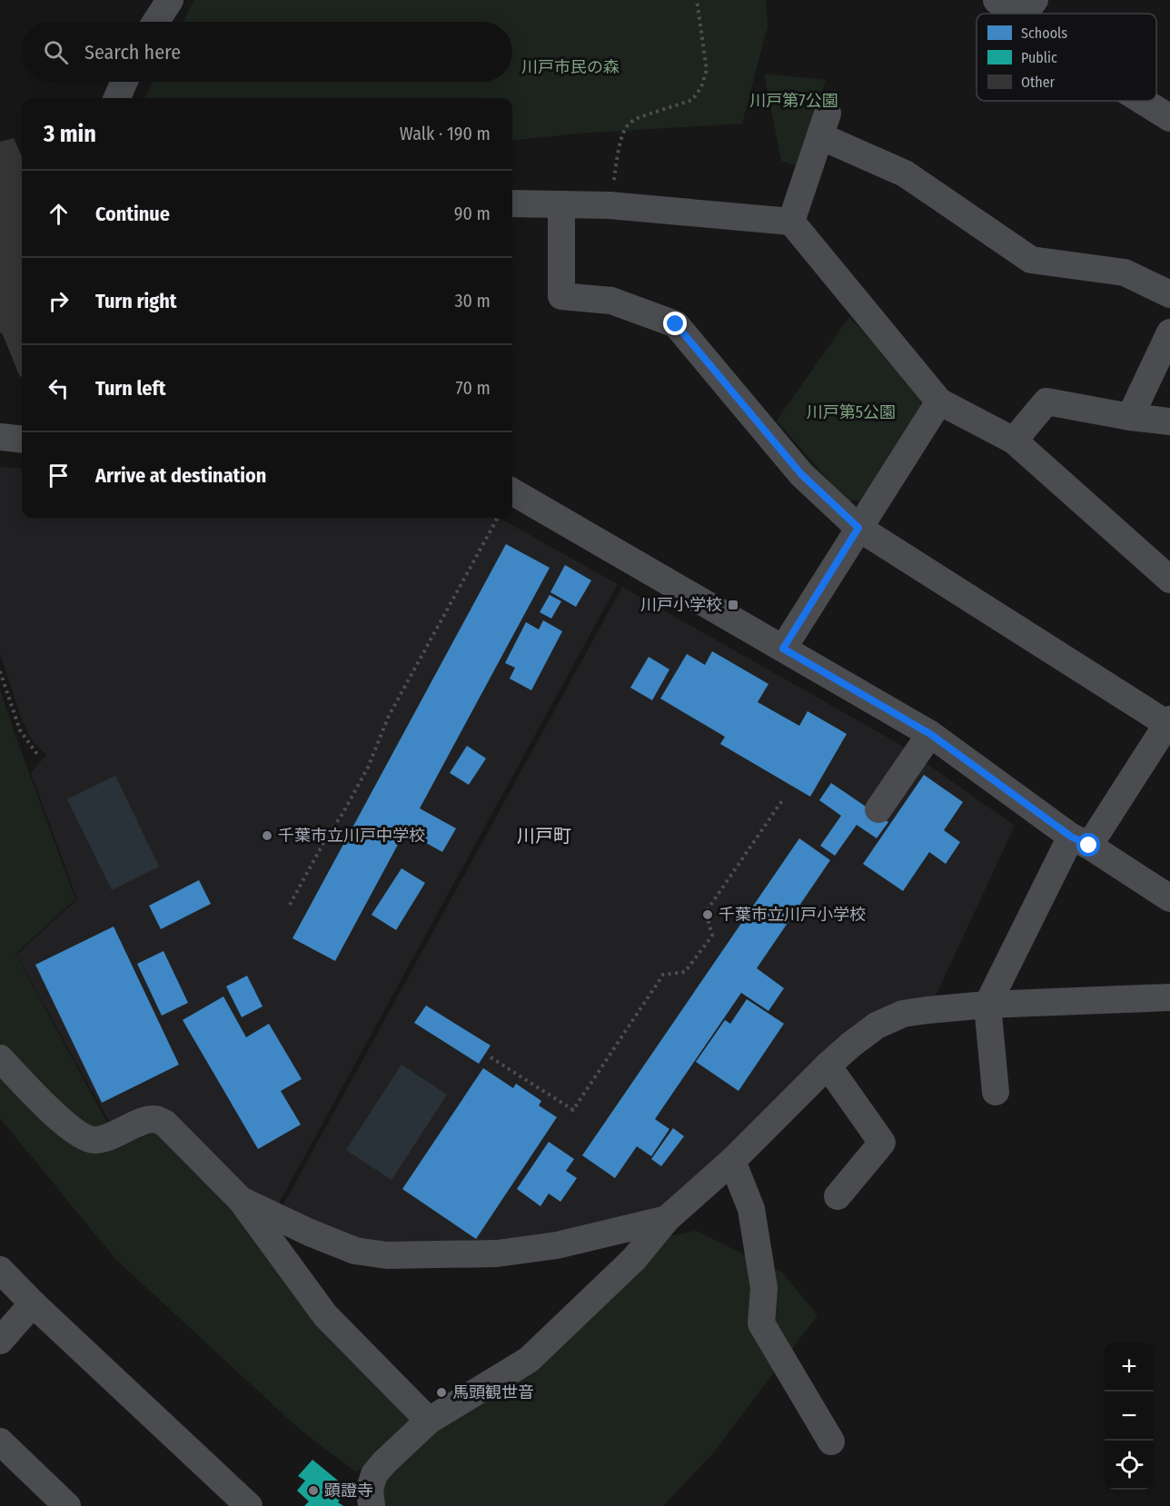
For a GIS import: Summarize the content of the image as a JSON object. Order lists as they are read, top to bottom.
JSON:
{
  "districts": ["川戸町"],
  "parks": ["川戸市民の森", "川戸第7公園", "川戸第5公園"],
  "places": {
    "transit": ["川戸小学校"],
    "other": [
      "千葉市立川戸中学校",
      "千葉市立川戸小学校",
      "馬頭観世音",
      "顕證寺"
    ]
  },
  "legend": ["Schools", "Public", "Other"],
  "page": {
    "search": "Search here",
    "heading": ["3 min", "Walk · 190 m"],
    "list": [
      ["Continue", "90 m"],
      ["Turn right", "30 m"],
      ["Turn left", "70 m"],
      "Arrive at destination"
    ],
    "map_buttons": ["+", "−"]
  }
}
